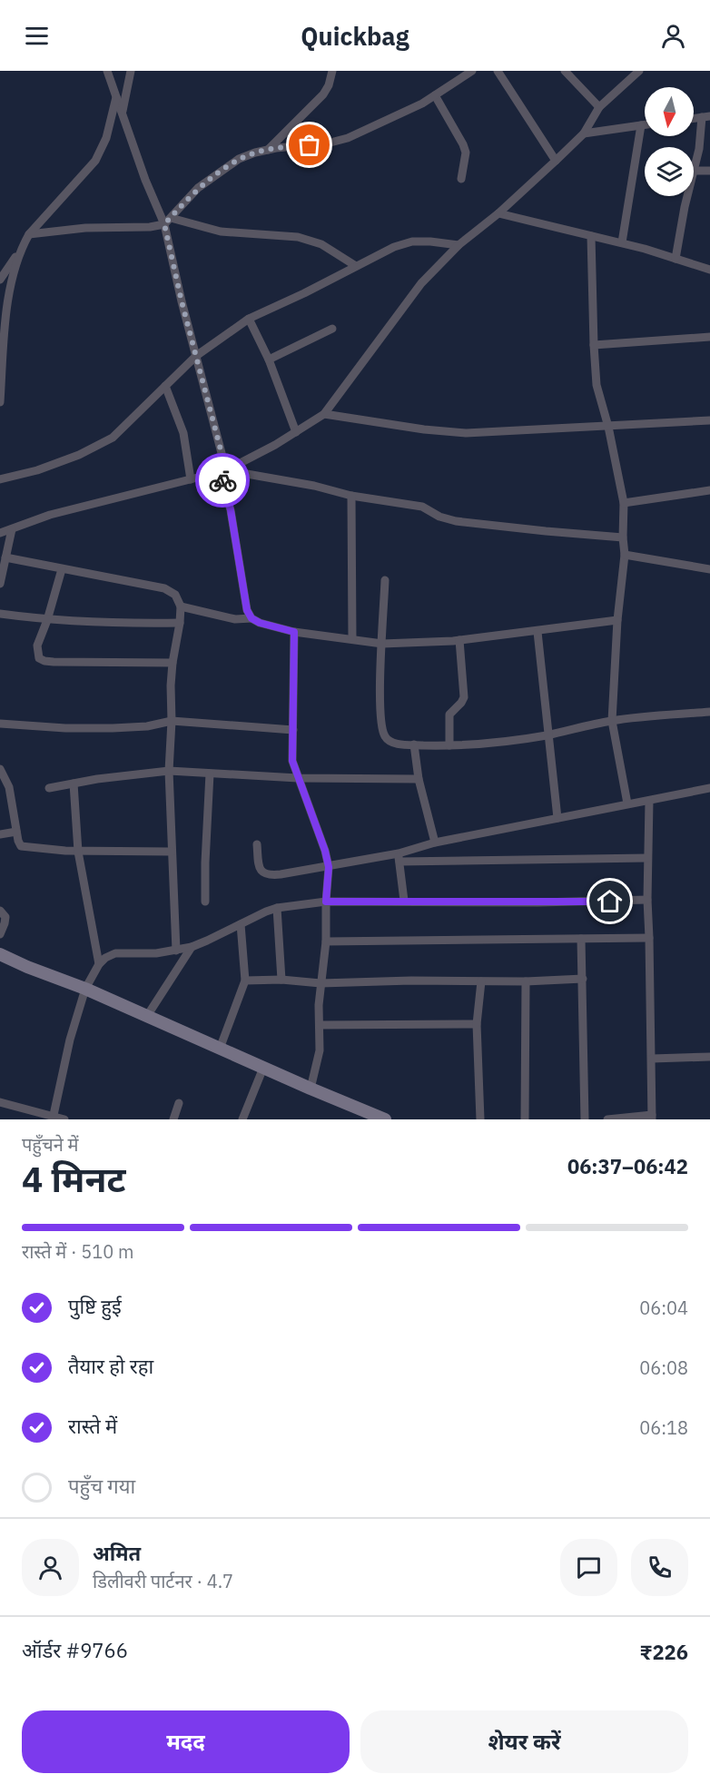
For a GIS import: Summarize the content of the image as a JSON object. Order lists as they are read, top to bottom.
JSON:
{
  "north": "bottom",
  "page": {
    "header": "Quickbag",
    "heading": ["4 मिनट", "पहुँचने में", "06:37–06:42"],
    "panel": [
      "अमित",
      "डिलीवरी पार्टनर · 4.7",
      "ऑर्डर #9766",
      "₹226"
    ],
    "bar": "रास्ते में · 510 m",
    "list": [
      ["पुष्टि हुई", "06:04"],
      ["तैयार हो रहा", "06:08"],
      ["रास्ते में", "06:18"],
      "पहुँच गया"
    ],
    "buttons": ["मदद", "शेयर करें"]
  }
}
